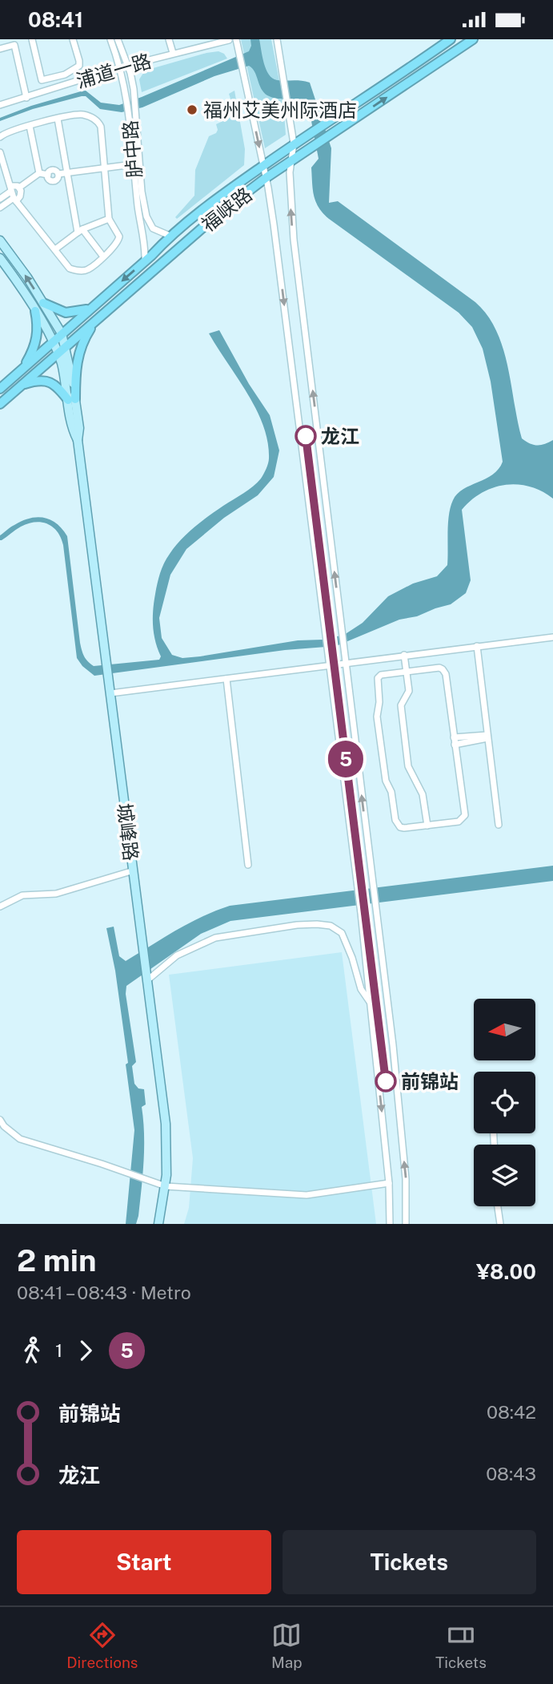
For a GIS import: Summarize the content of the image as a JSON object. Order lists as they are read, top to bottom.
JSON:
{
  "streets": {
    "highway": ["福峡路"],
    "main road": ["城峰路"],
    "street": ["浦道一路", "胪中路"]
  },
  "crossings": [
    ["浦道一路", "胪中路"],
    ["胪中路", "福峡路"],
    ["福峡路", "城峰路"]
  ],
  "places": ["福州艾美州际酒店", "龙江", "前锦站"],
  "lines": ["metro line 5"],
  "north": "left",
  "page": {
    "status": "08:41",
    "on_map": "5",
    "heading": ["2 min", "08:41 – 08:43 · Metro", "¥8.00"],
    "legs": ["1", "5"],
    "list": [
      {
        "name": "前锦站",
        "value": "08:42"
      },
      {
        "name": "龙江",
        "value": "08:43"
      }
    ],
    "buttons": ["Start", "Tickets"],
    "tabs": ["Directions", "Map", "Tickets"]
  }
}
